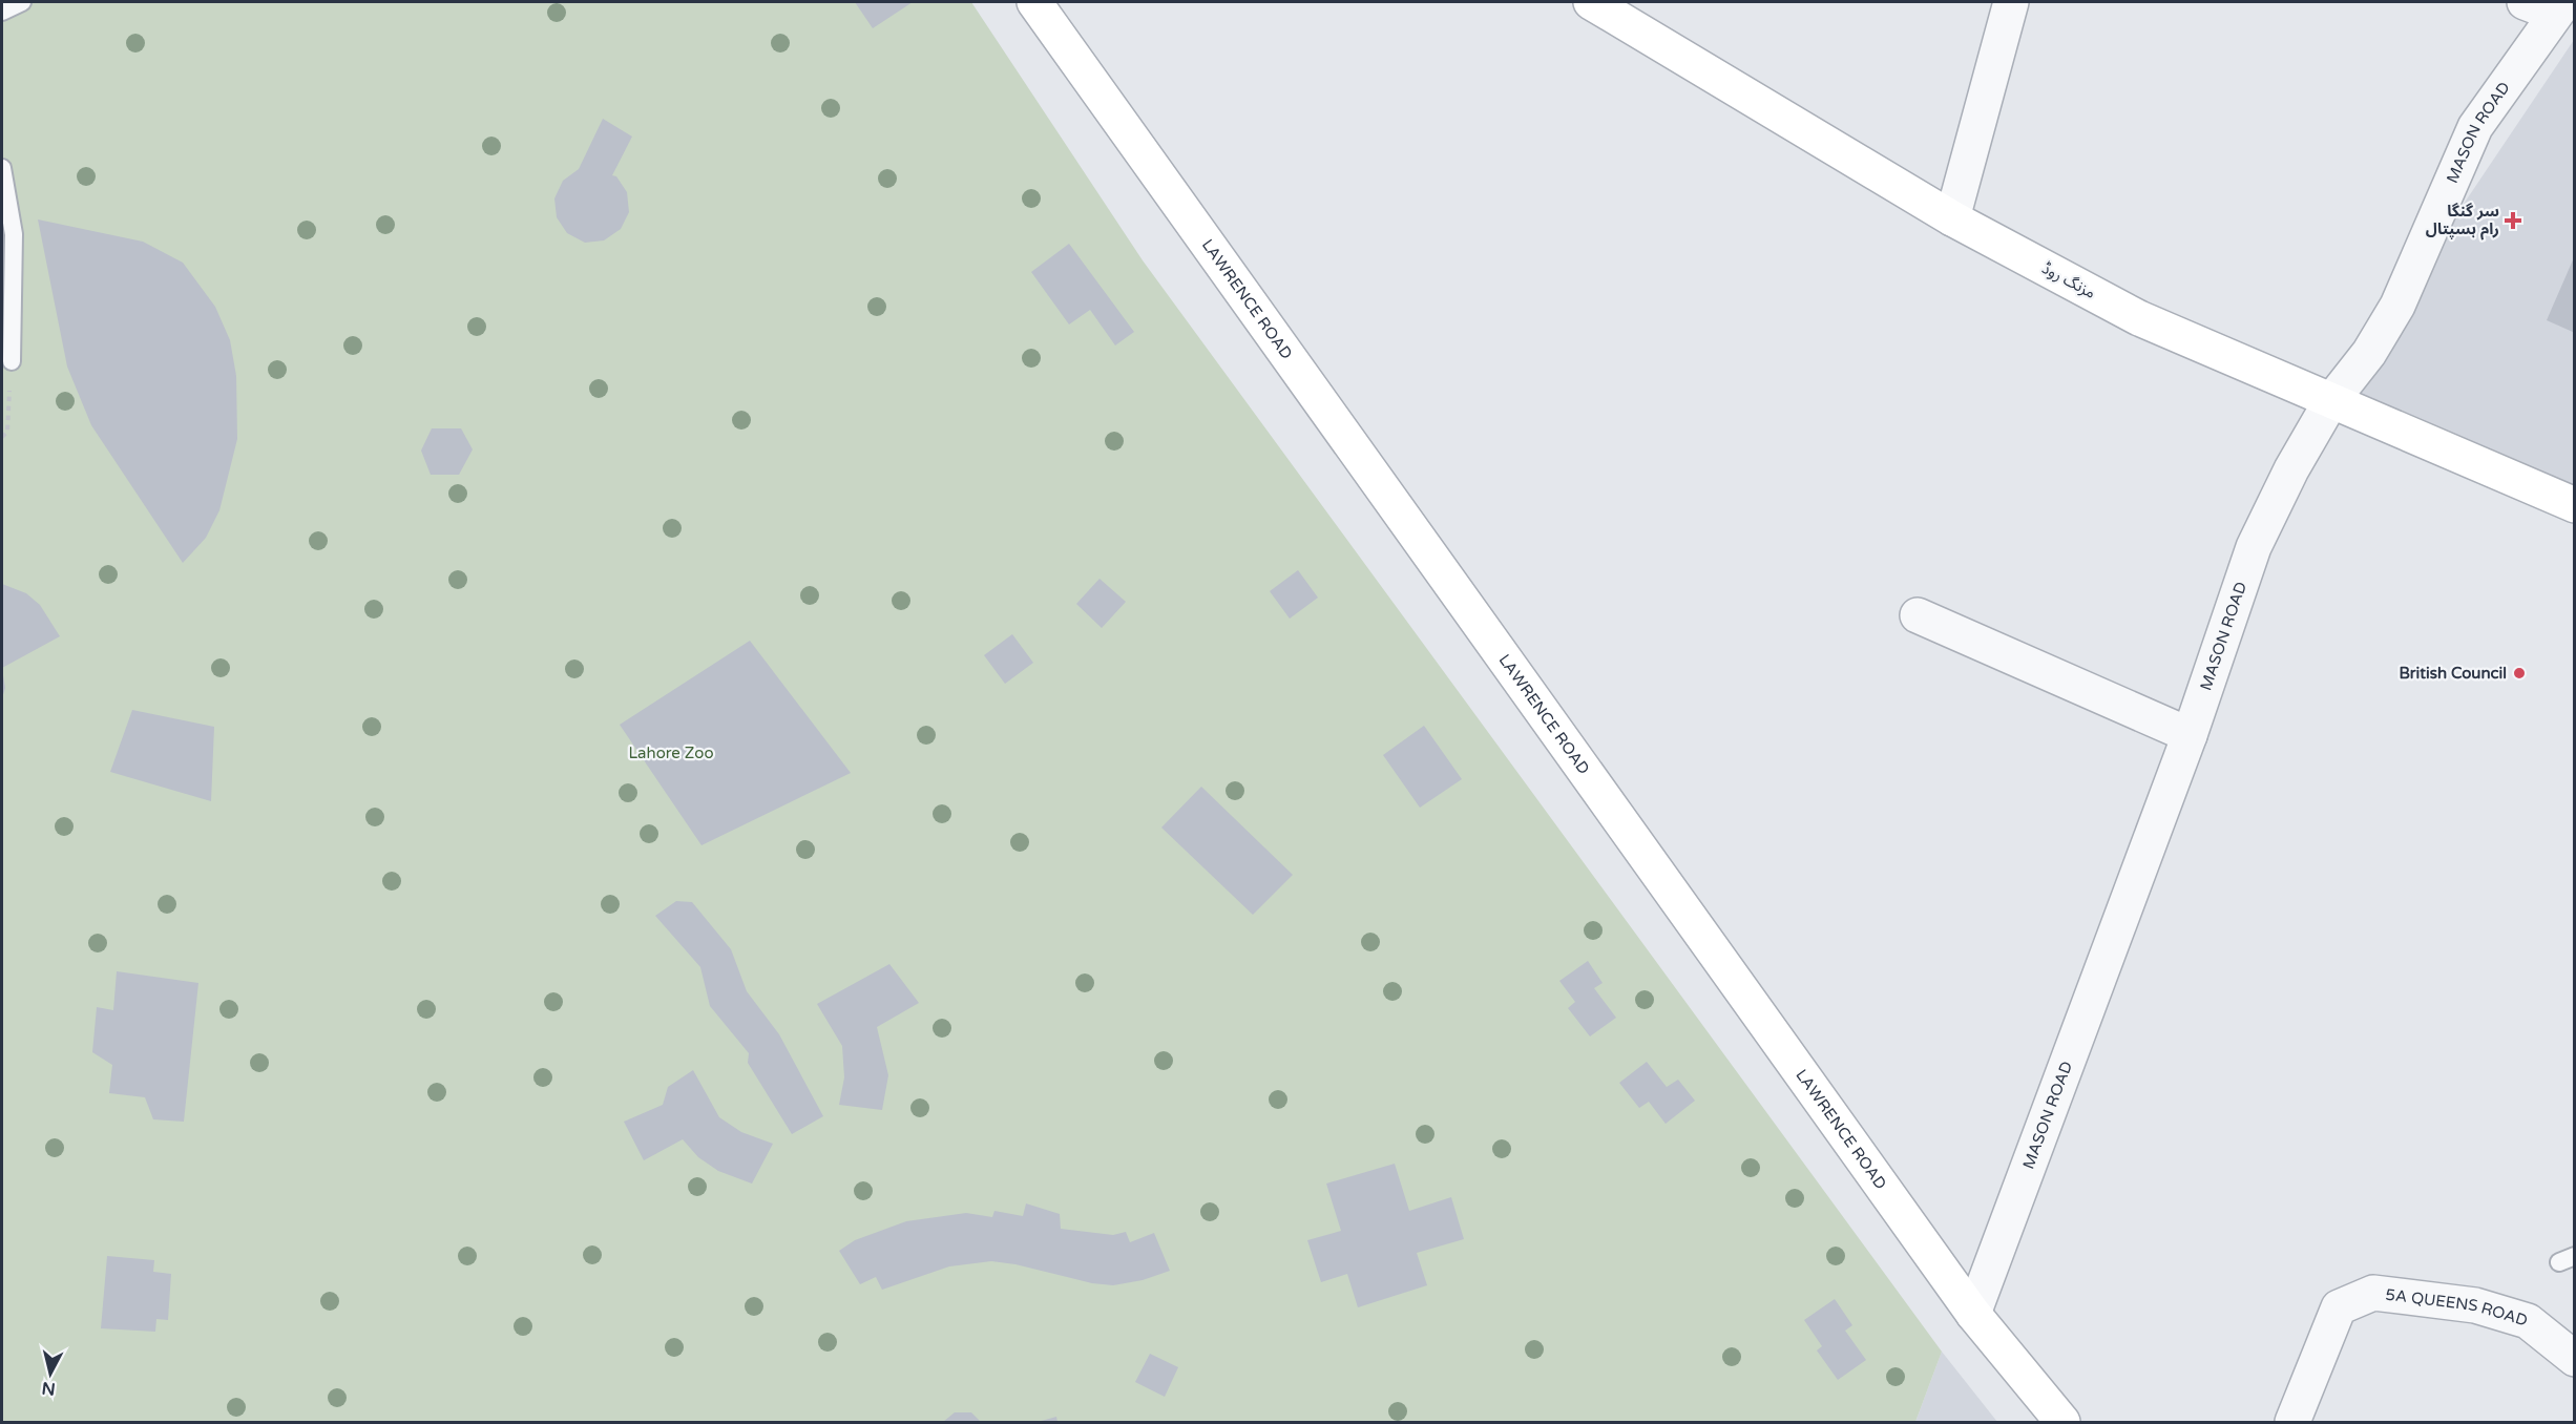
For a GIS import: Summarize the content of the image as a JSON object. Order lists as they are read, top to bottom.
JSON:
{
  "streets": {
    "main road": ["مزنگ روڈ", "LAWRENCE ROAD"],
    "street": ["MASON ROAD", "5A QUEENS ROAD"]
  },
  "crossings": [
    ["MASON ROAD", "مزنگ روڈ"],
    ["MASON ROAD", "LAWRENCE ROAD"]
  ],
  "parks": ["Lahore Zoo"],
  "places": {
    "health": ["سر گنگا رام ہسپتال"],
    "other": ["British Council"]
  },
  "north": "bottom"
}
